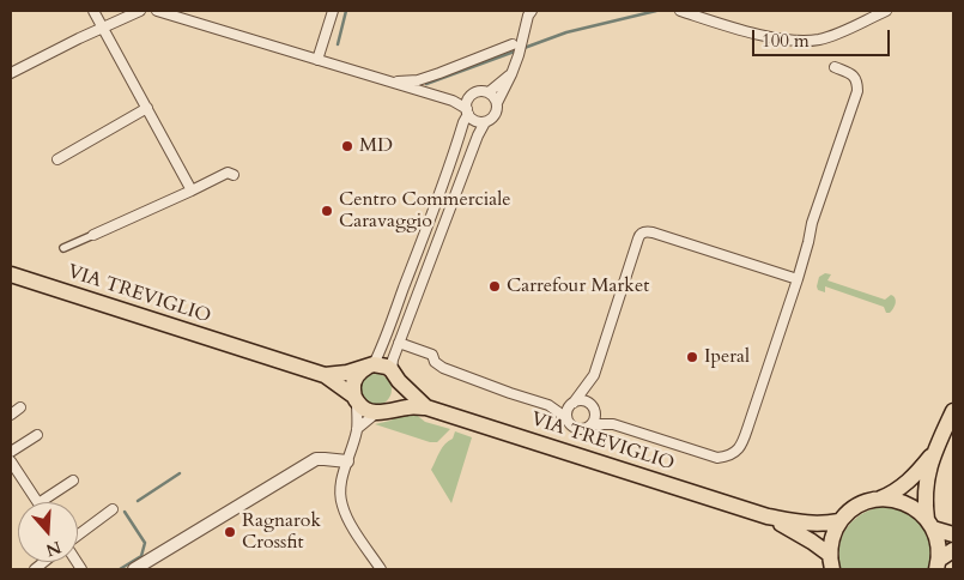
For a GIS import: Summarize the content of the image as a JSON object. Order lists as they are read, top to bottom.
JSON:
{
  "streets": {
    "main road": ["VIA TREVIGLIO"]
  },
  "places": [
    "MD",
    "Centro Commerciale Caravaggio",
    "Carrefour Market",
    "Iperal",
    "Ragnarok Crossfit"
  ],
  "scale_bar": "100 m",
  "north": "bottom"
}
